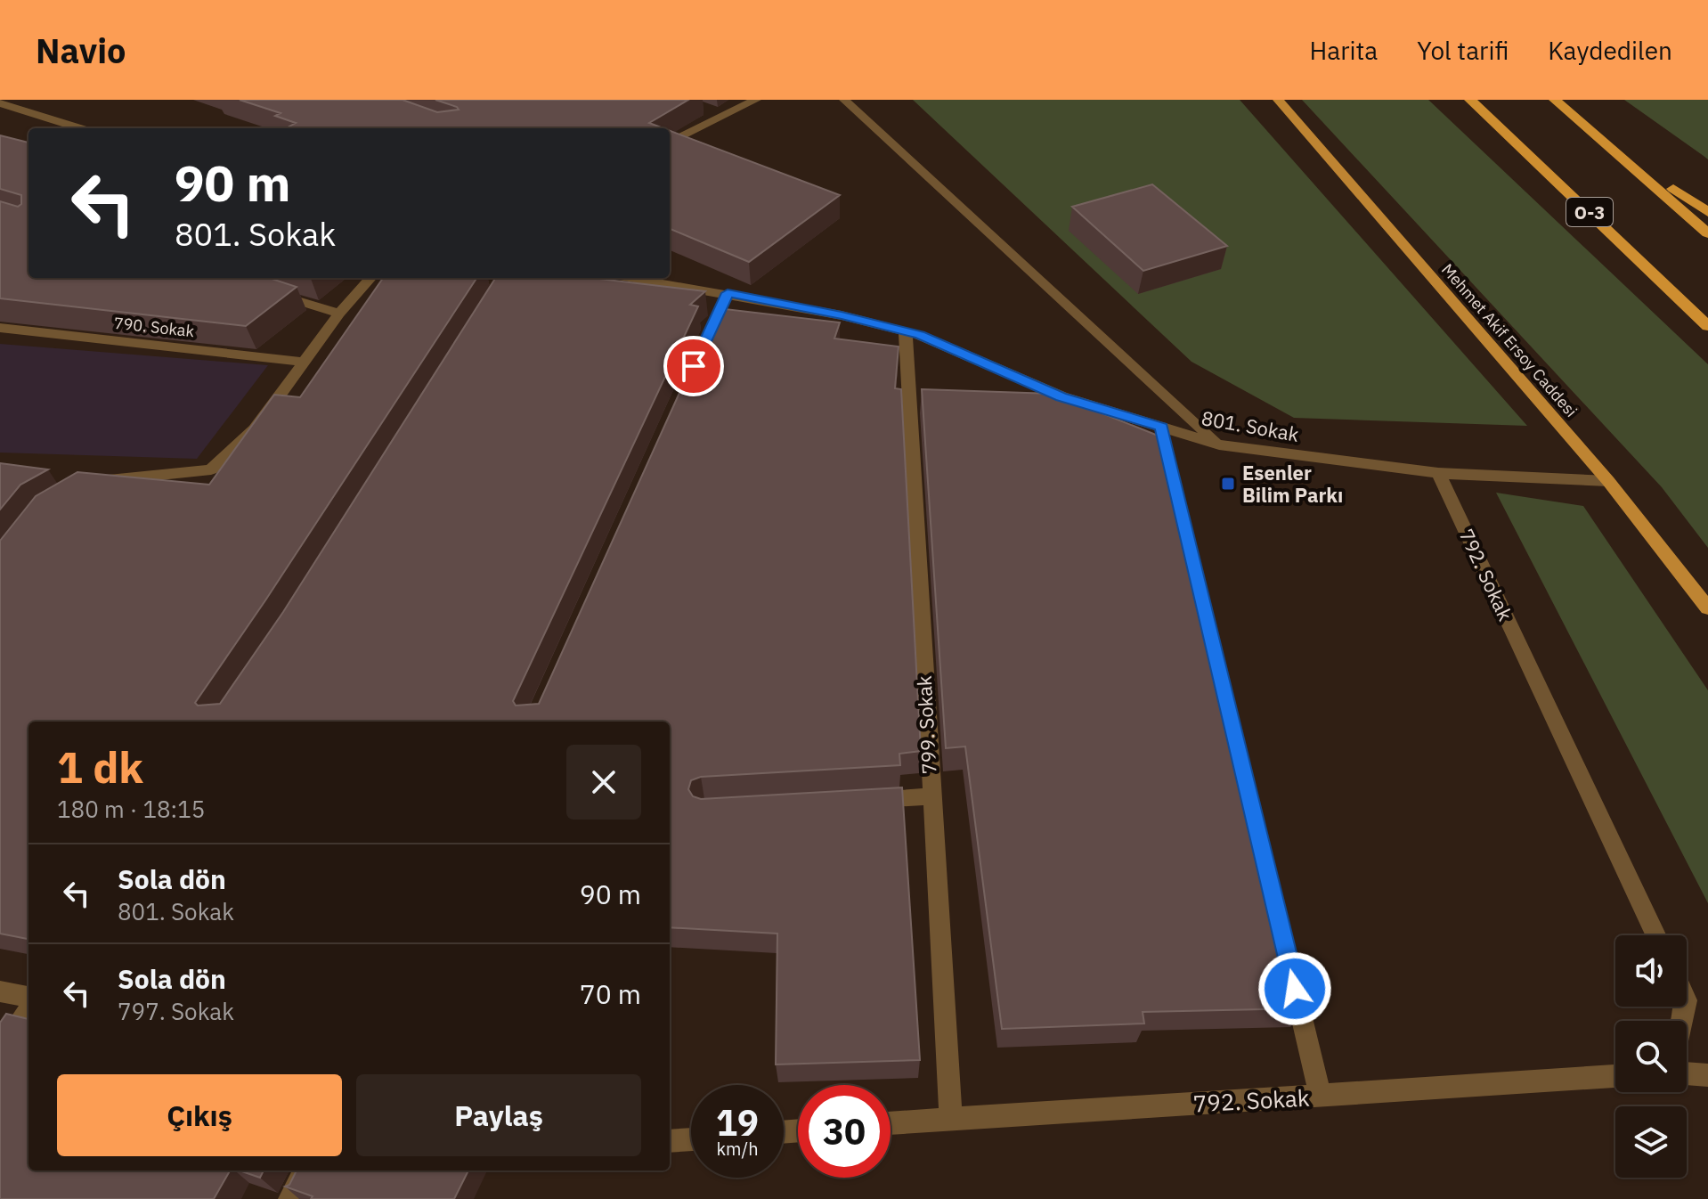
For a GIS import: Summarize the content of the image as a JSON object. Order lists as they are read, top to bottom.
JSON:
{
  "streets": {
    "highway": ["O-3"],
    "main road": ["Mehmet Akif Ersoy Caddesi"],
    "street": [
      "790. Sokak",
      "801. Sokak",
      "792. Sokak",
      "799. Sokak"
    ]
  },
  "crossings": [
    ["Mehmet Akif Ersoy Caddesi", "801. Sokak"],
    ["801. Sokak", "792. Sokak"],
    ["801. Sokak", "799. Sokak"],
    ["792. Sokak", "799. Sokak"]
  ],
  "places": {
    "transit": ["Esenler Bilim Parkı"]
  },
  "page": {
    "header": "Navio",
    "nav": ["Harita", "Yol tarifi", "Kaydedilen"],
    "turn": ["90 m", "801. Sokak"],
    "heading": ["1 dk", "180 m · 18:15"],
    "list": [
      {
        "name": "Sola dön",
        "note": "801. Sokak",
        "value": "90 m"
      },
      {
        "name": "Sola dön",
        "note": "797. Sokak",
        "value": "70 m"
      }
    ],
    "buttons": ["Çıkış", "Paylaş"],
    "speed": "19 km/h",
    "limit": "30"
  }
}
